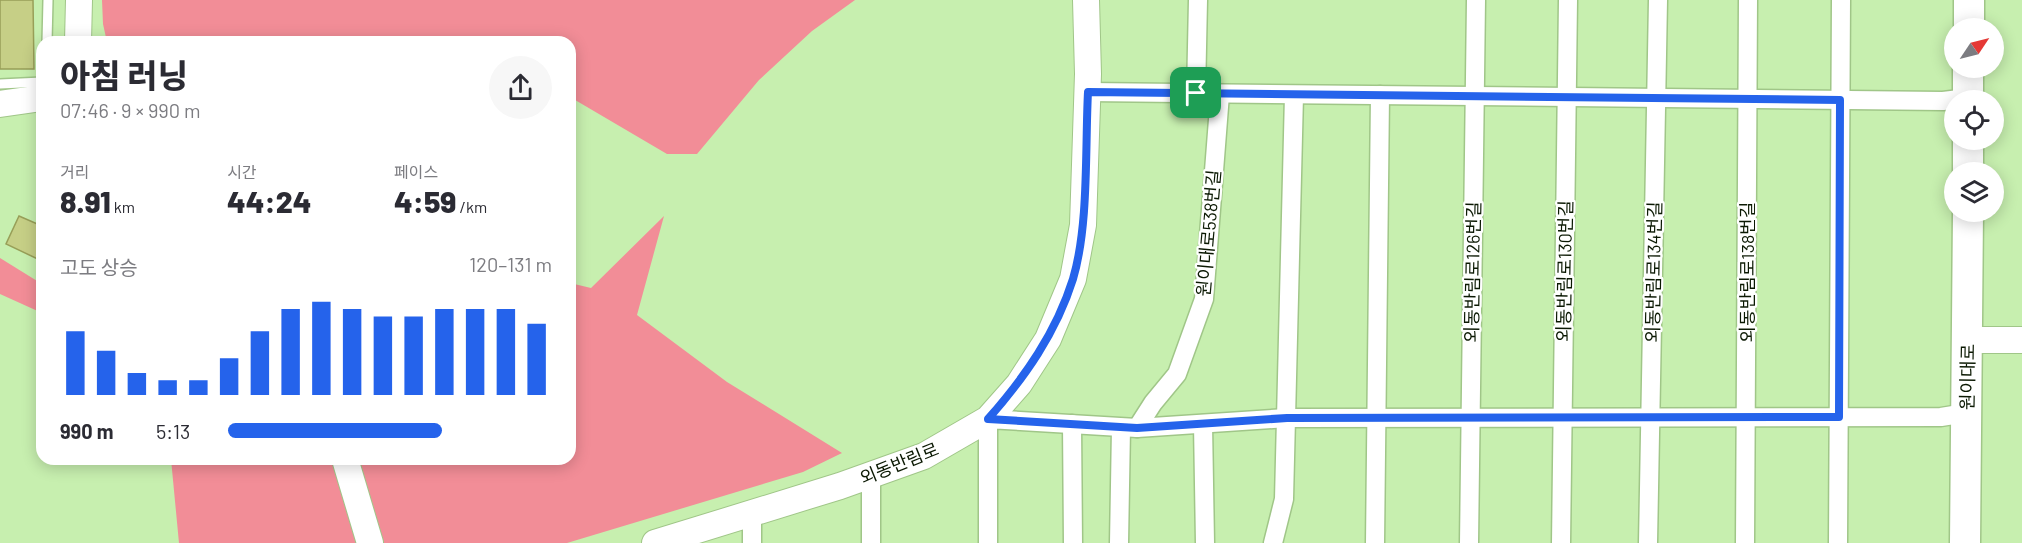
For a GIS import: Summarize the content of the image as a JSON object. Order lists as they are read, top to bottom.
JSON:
{
  "streets": {
    "main road": ["원이대로", "외동반림로"],
    "street": [
      "원이대로538번길",
      "외동반림로130번길",
      "외동반림로126번길",
      "외동반림로134번길",
      "외동반림로138번길"
    ]
  },
  "north": "top right",
  "page": {
    "heading": ["아침 러닝", "07:46 · 9 × 990 m"],
    "stats": [
      ["거리", "8.91 km"],
      ["시간", "44:24"],
      ["페이스", "4:59 /km"]
    ],
    "chart": ["고도 상승", "120–131 m"],
    "list": [
      {
        "name": "990 m",
        "note": "5:13"
      }
    ]
  }
}
